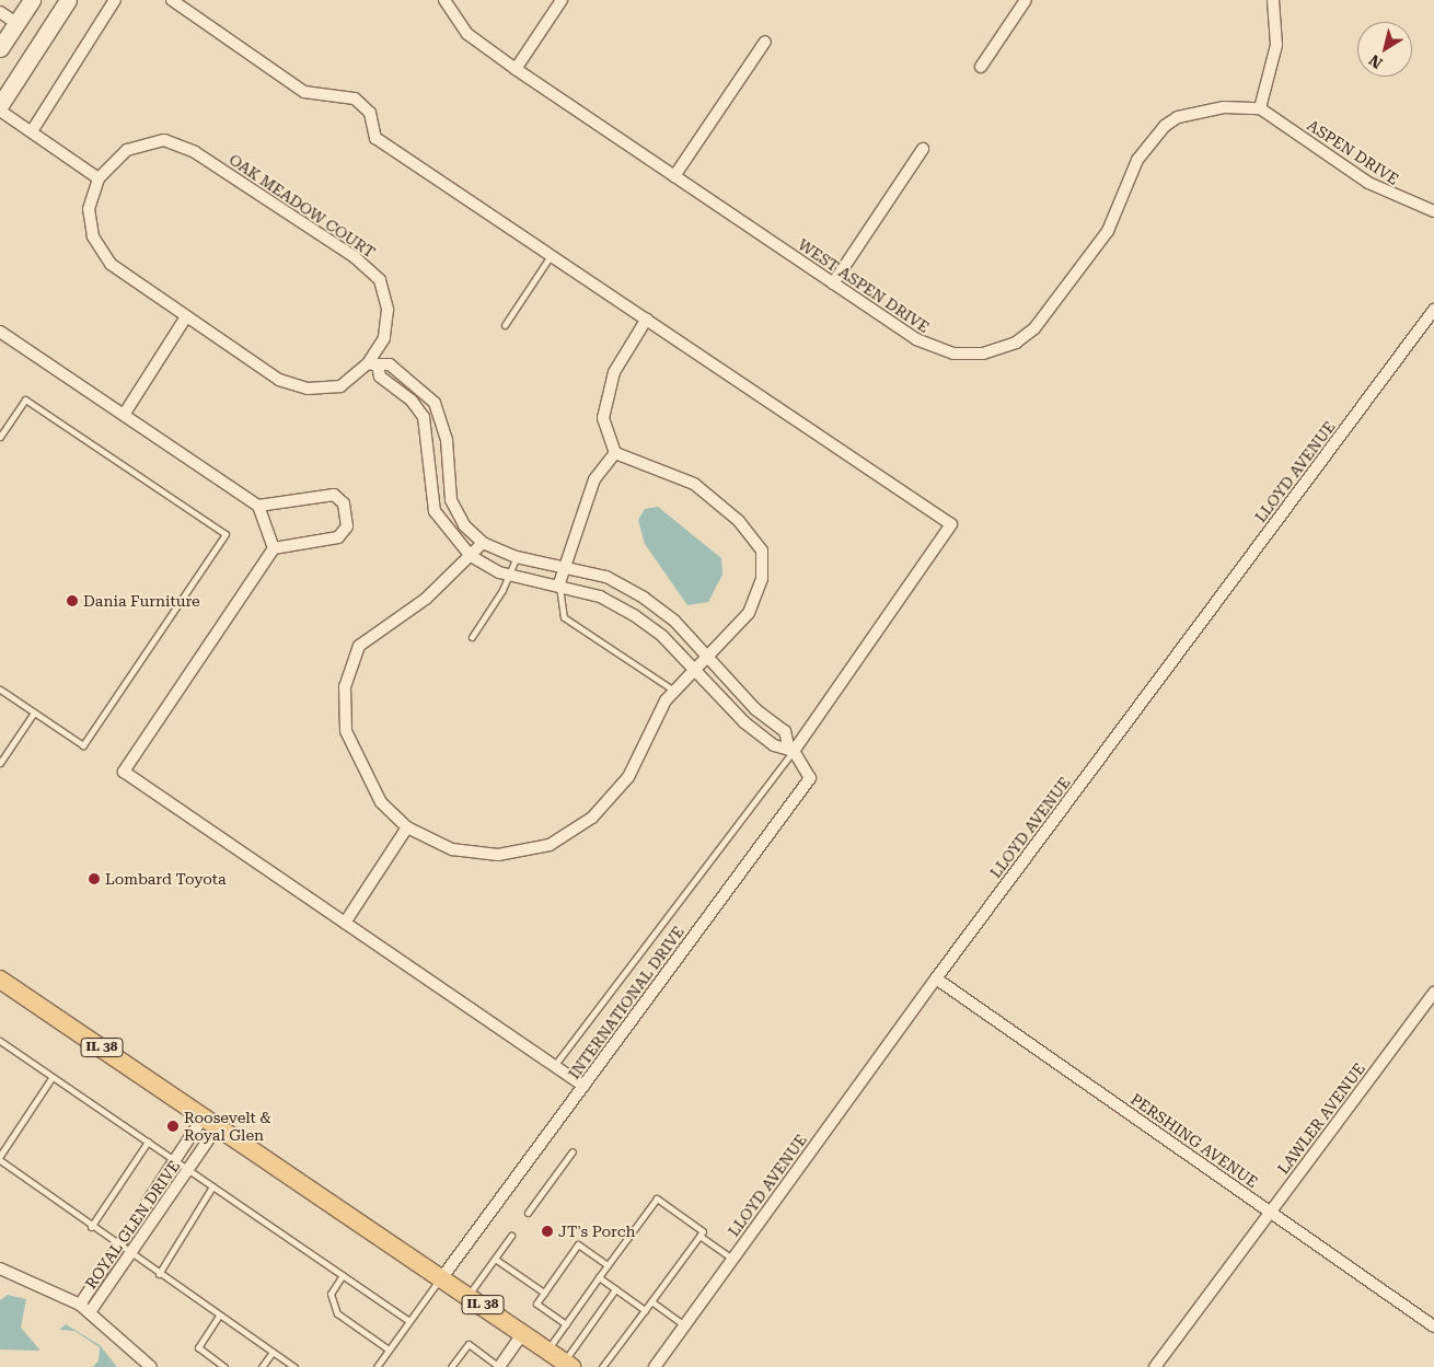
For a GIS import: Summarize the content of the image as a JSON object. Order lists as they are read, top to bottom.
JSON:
{
  "streets": {
    "main road": ["IL 38"],
    "street": [
      "ASPEN DRIVE",
      "OAK MEADOW COURT",
      "WEST ASPEN DRIVE",
      "LLOYD AVENUE",
      "INTERNATIONAL DRIVE",
      "LAWLER AVENUE",
      "PERSHING AVENUE",
      "ROYAL GLEN DRIVE"
    ]
  },
  "crossings": [
    ["ASPEN DRIVE", "WEST ASPEN DRIVE"],
    ["OAK MEADOW COURT", "INTERNATIONAL DRIVE"],
    ["LLOYD AVENUE", "PERSHING AVENUE"],
    ["INTERNATIONAL DRIVE", "IL 38"],
    ["IL 38", "ROYAL GLEN DRIVE"],
    ["LAWLER AVENUE", "PERSHING AVENUE"]
  ],
  "places": [
    "Dania Furniture",
    "Lombard Toyota",
    "Roosevelt & Royal Glen",
    "JT's Porch"
  ],
  "north": "bottom left"
}
